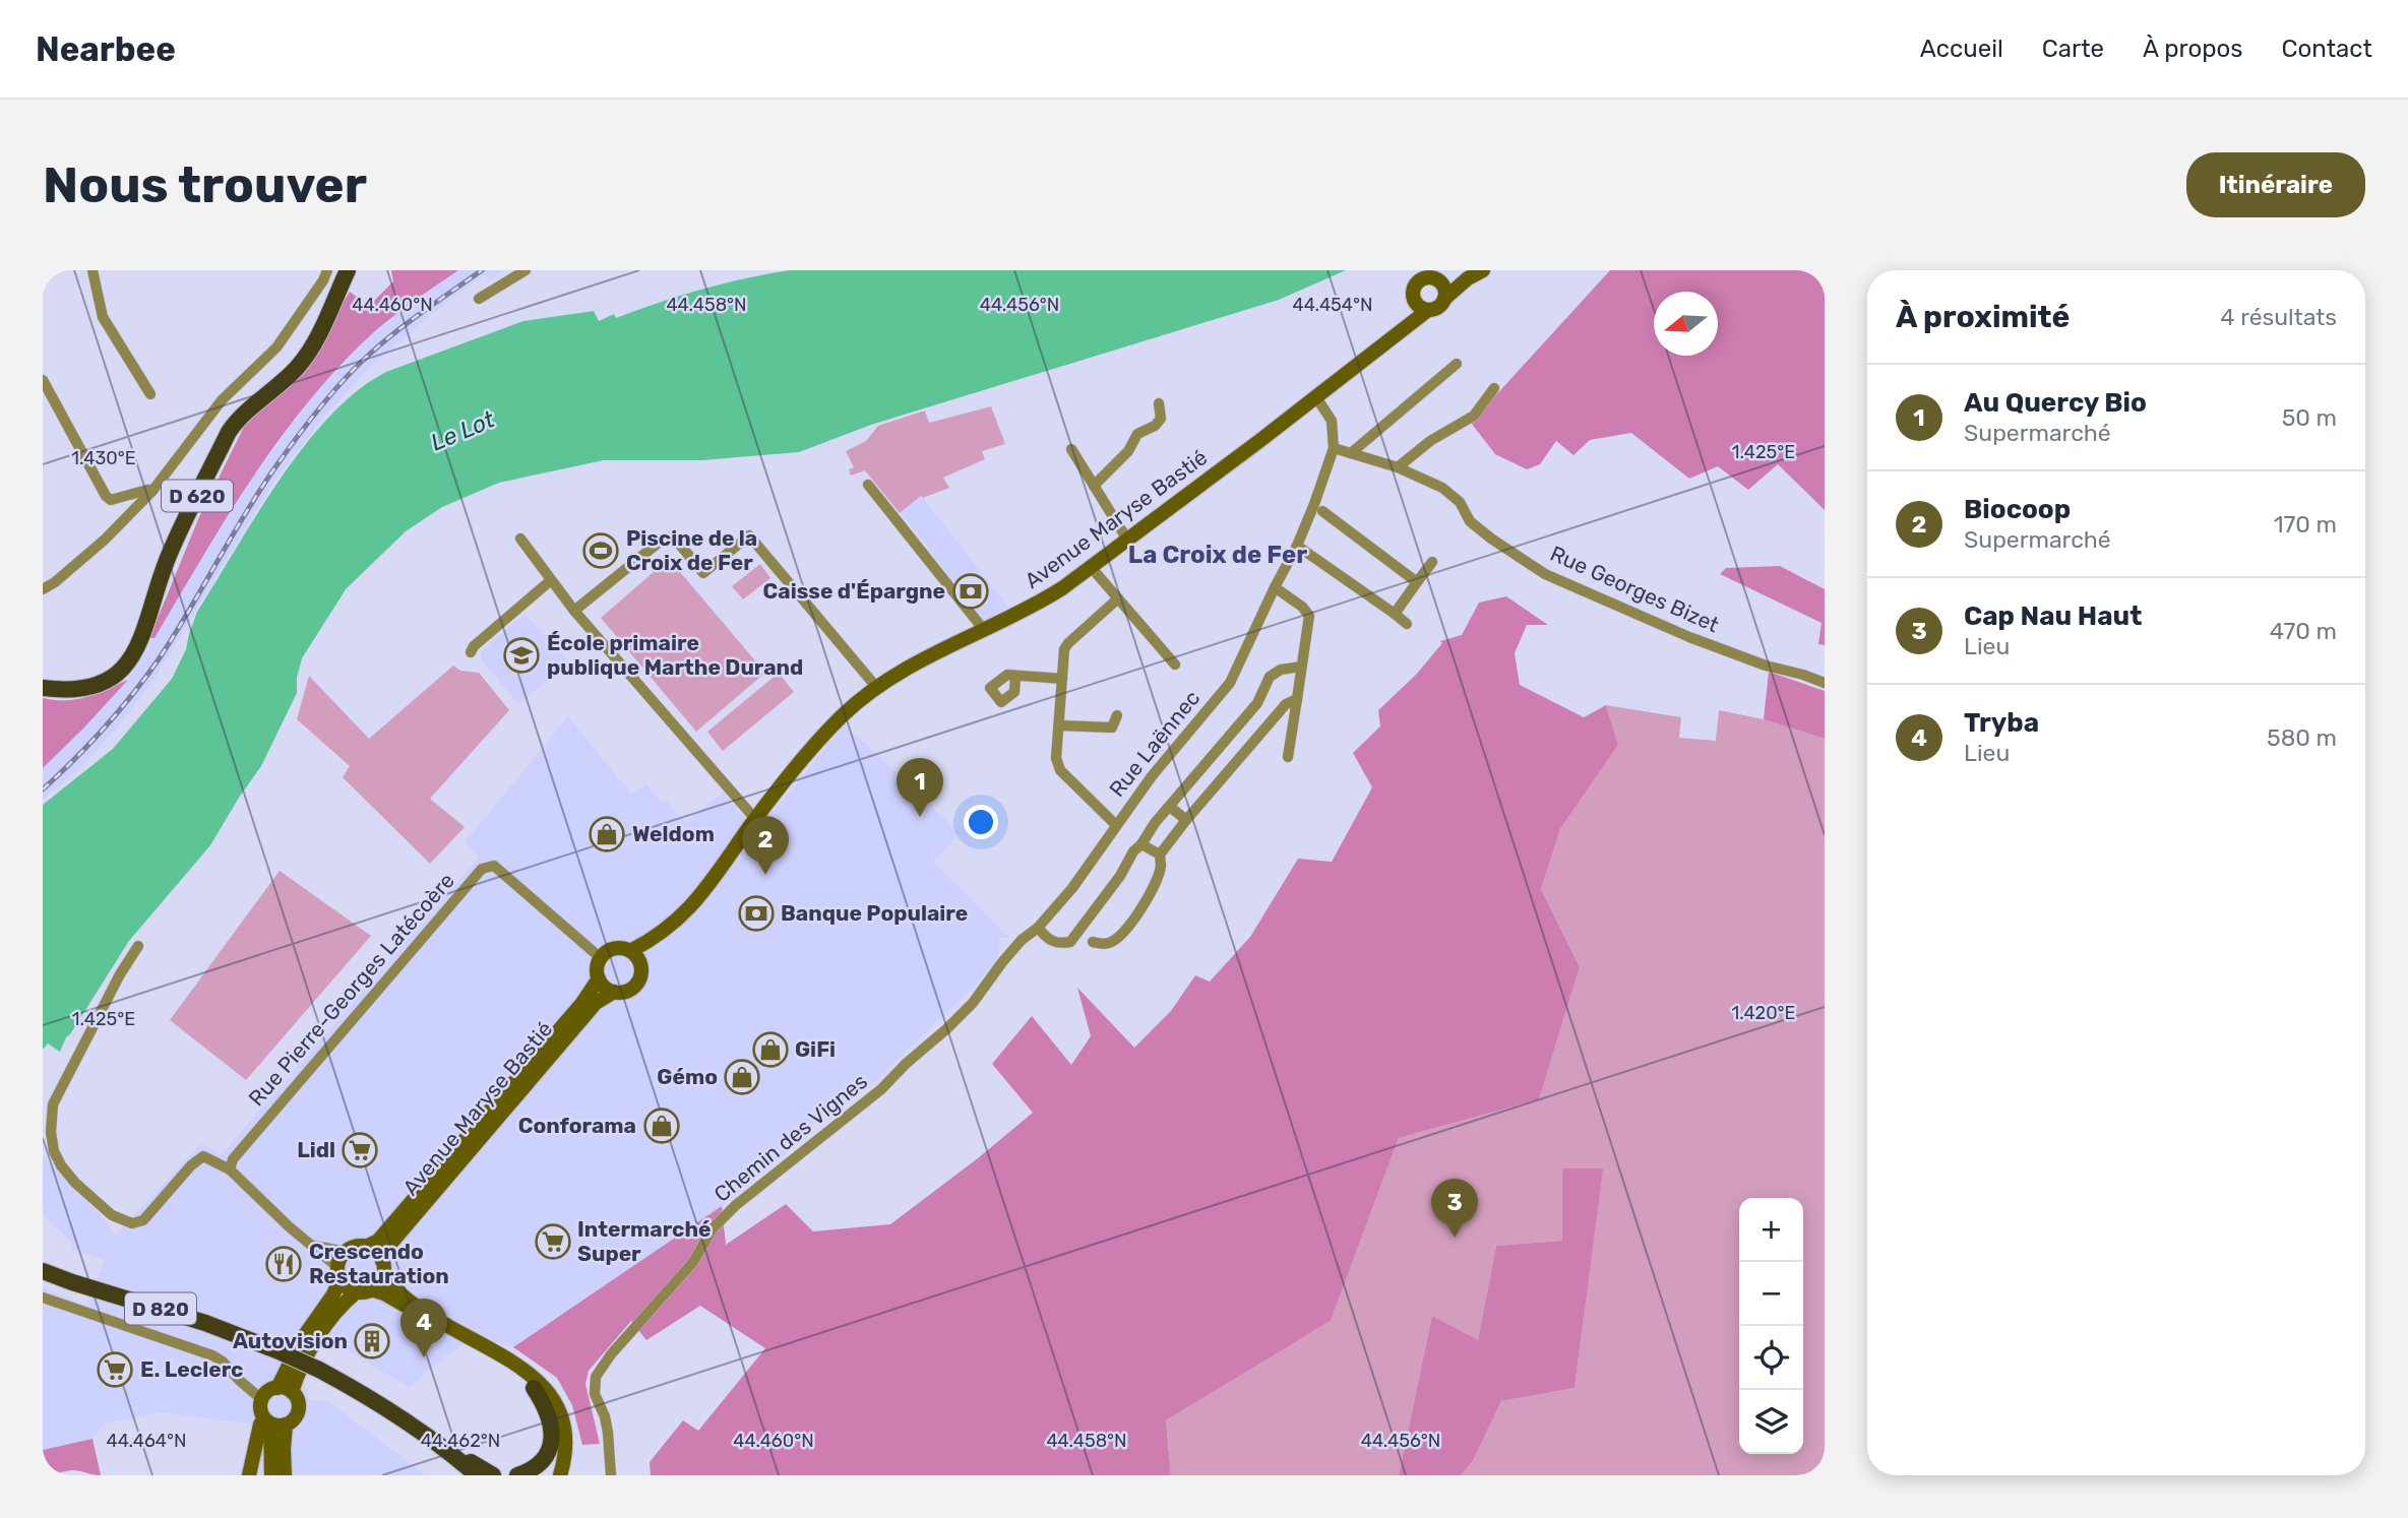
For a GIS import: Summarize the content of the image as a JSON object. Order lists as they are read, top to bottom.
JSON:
{
  "streets": {
    "main road": ["D 620", "D 820"],
    "street": [
      "Avenue Maryse Bastié",
      "Rue Georges Bizet",
      "Rue Laënnec",
      "Rue Pierre-Georges Latécoère",
      "Chemin des Vignes"
    ]
  },
  "crossings": [
    ["Avenue Maryse Bastié", "Rue Laënnec"],
    ["Avenue Maryse Bastié", "Rue Pierre-Georges Latécoère"],
    ["Rue Georges Bizet", "Rue Laënnec"],
    ["Rue Laënnec", "Chemin des Vignes"]
  ],
  "districts": ["La Croix de Fer"],
  "water": ["Le Lot"],
  "places": {
    "sports": ["Piscine de la Croix de Fer"],
    "bank": ["Caisse d'Épargne", "Banque Populaire"],
    "school or university": ["École primaire publique Marthe Durand"],
    "shop": [
      "Weldom",
      "GiFi",
      "Gémo",
      "Conforama"
    ],
    "supermarket": ["Lidl", "Intermarché Super", "E. Leclerc"],
    "restaurant": ["Crescendo Restauration"],
    "building": ["Autovision"]
  },
  "north": "left",
  "page": {
    "header": "Nearbee",
    "nav": [
      "Accueil",
      "Carte",
      "À propos",
      "Contact"
    ],
    "buttons": "Itinéraire",
    "title": "Nous trouver",
    "heading": ["À proximité", "4 résultats"],
    "list": [
      {
        "mark": "1",
        "name": "Au Quercy Bio",
        "note": "Supermarché",
        "value": "50 m"
      },
      {
        "mark": "2",
        "name": "Biocoop",
        "note": "Supermarché",
        "value": "170 m"
      },
      {
        "mark": "3",
        "name": "Cap Nau Haut",
        "note": "Lieu",
        "value": "470 m"
      },
      {
        "mark": "4",
        "name": "Tryba",
        "note": "Lieu",
        "value": "580 m"
      }
    ],
    "pins": [
      "1",
      "2",
      "3",
      "4"
    ],
    "map_buttons": ["+", "−"]
  },
  "coordinates": [
    "44.460°N",
    "44.458°N",
    "44.456°N",
    "44.454°N",
    "1.425°E",
    "1.430°E",
    "1.420°E",
    "44.464°N",
    "44.462°N"
  ]
}
